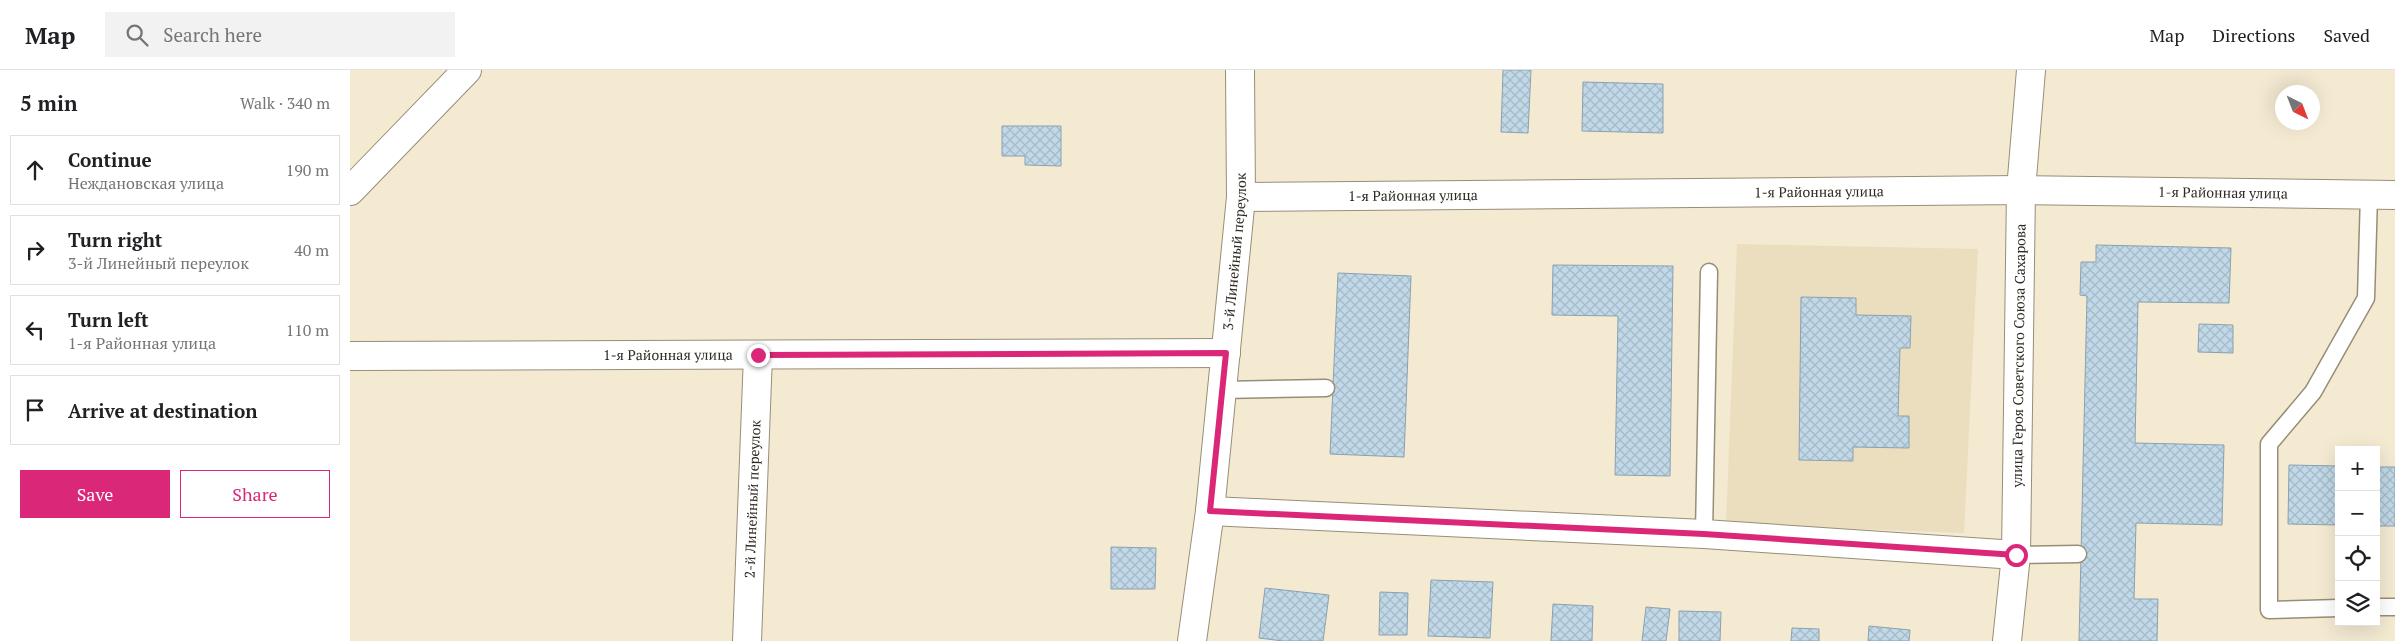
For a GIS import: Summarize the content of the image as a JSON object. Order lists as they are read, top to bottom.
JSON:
{
  "streets": {
    "street": [
      "1-я Районная улица",
      "3-й Линейный переулок",
      "улица Героя Советского Союза Сахарова",
      "2-й Линейный переулок"
    ]
  },
  "crossings": [
    ["1-я Районная улица", "3-й Линейный переулок"],
    ["1-я Районная улица", "улица Героя Советского Союза Сахарова"],
    ["1-я Районная улица", "2-й Линейный переулок"]
  ],
  "north": "bottom right",
  "page": {
    "header": "Map",
    "search": "Search here",
    "nav": ["Map", "Directions", "Saved"],
    "heading": ["5 min", "Walk · 340 m"],
    "list": [
      ["Continue", "Неждановская улица", "190 m"],
      ["Turn right", "3-й Линейный переулок", "40 m"],
      ["Turn left", "1-я Районная улица", "110 m"],
      "Arrive at destination"
    ],
    "map_buttons": ["+", "−"],
    "buttons": ["Save", "Share"]
  }
}
